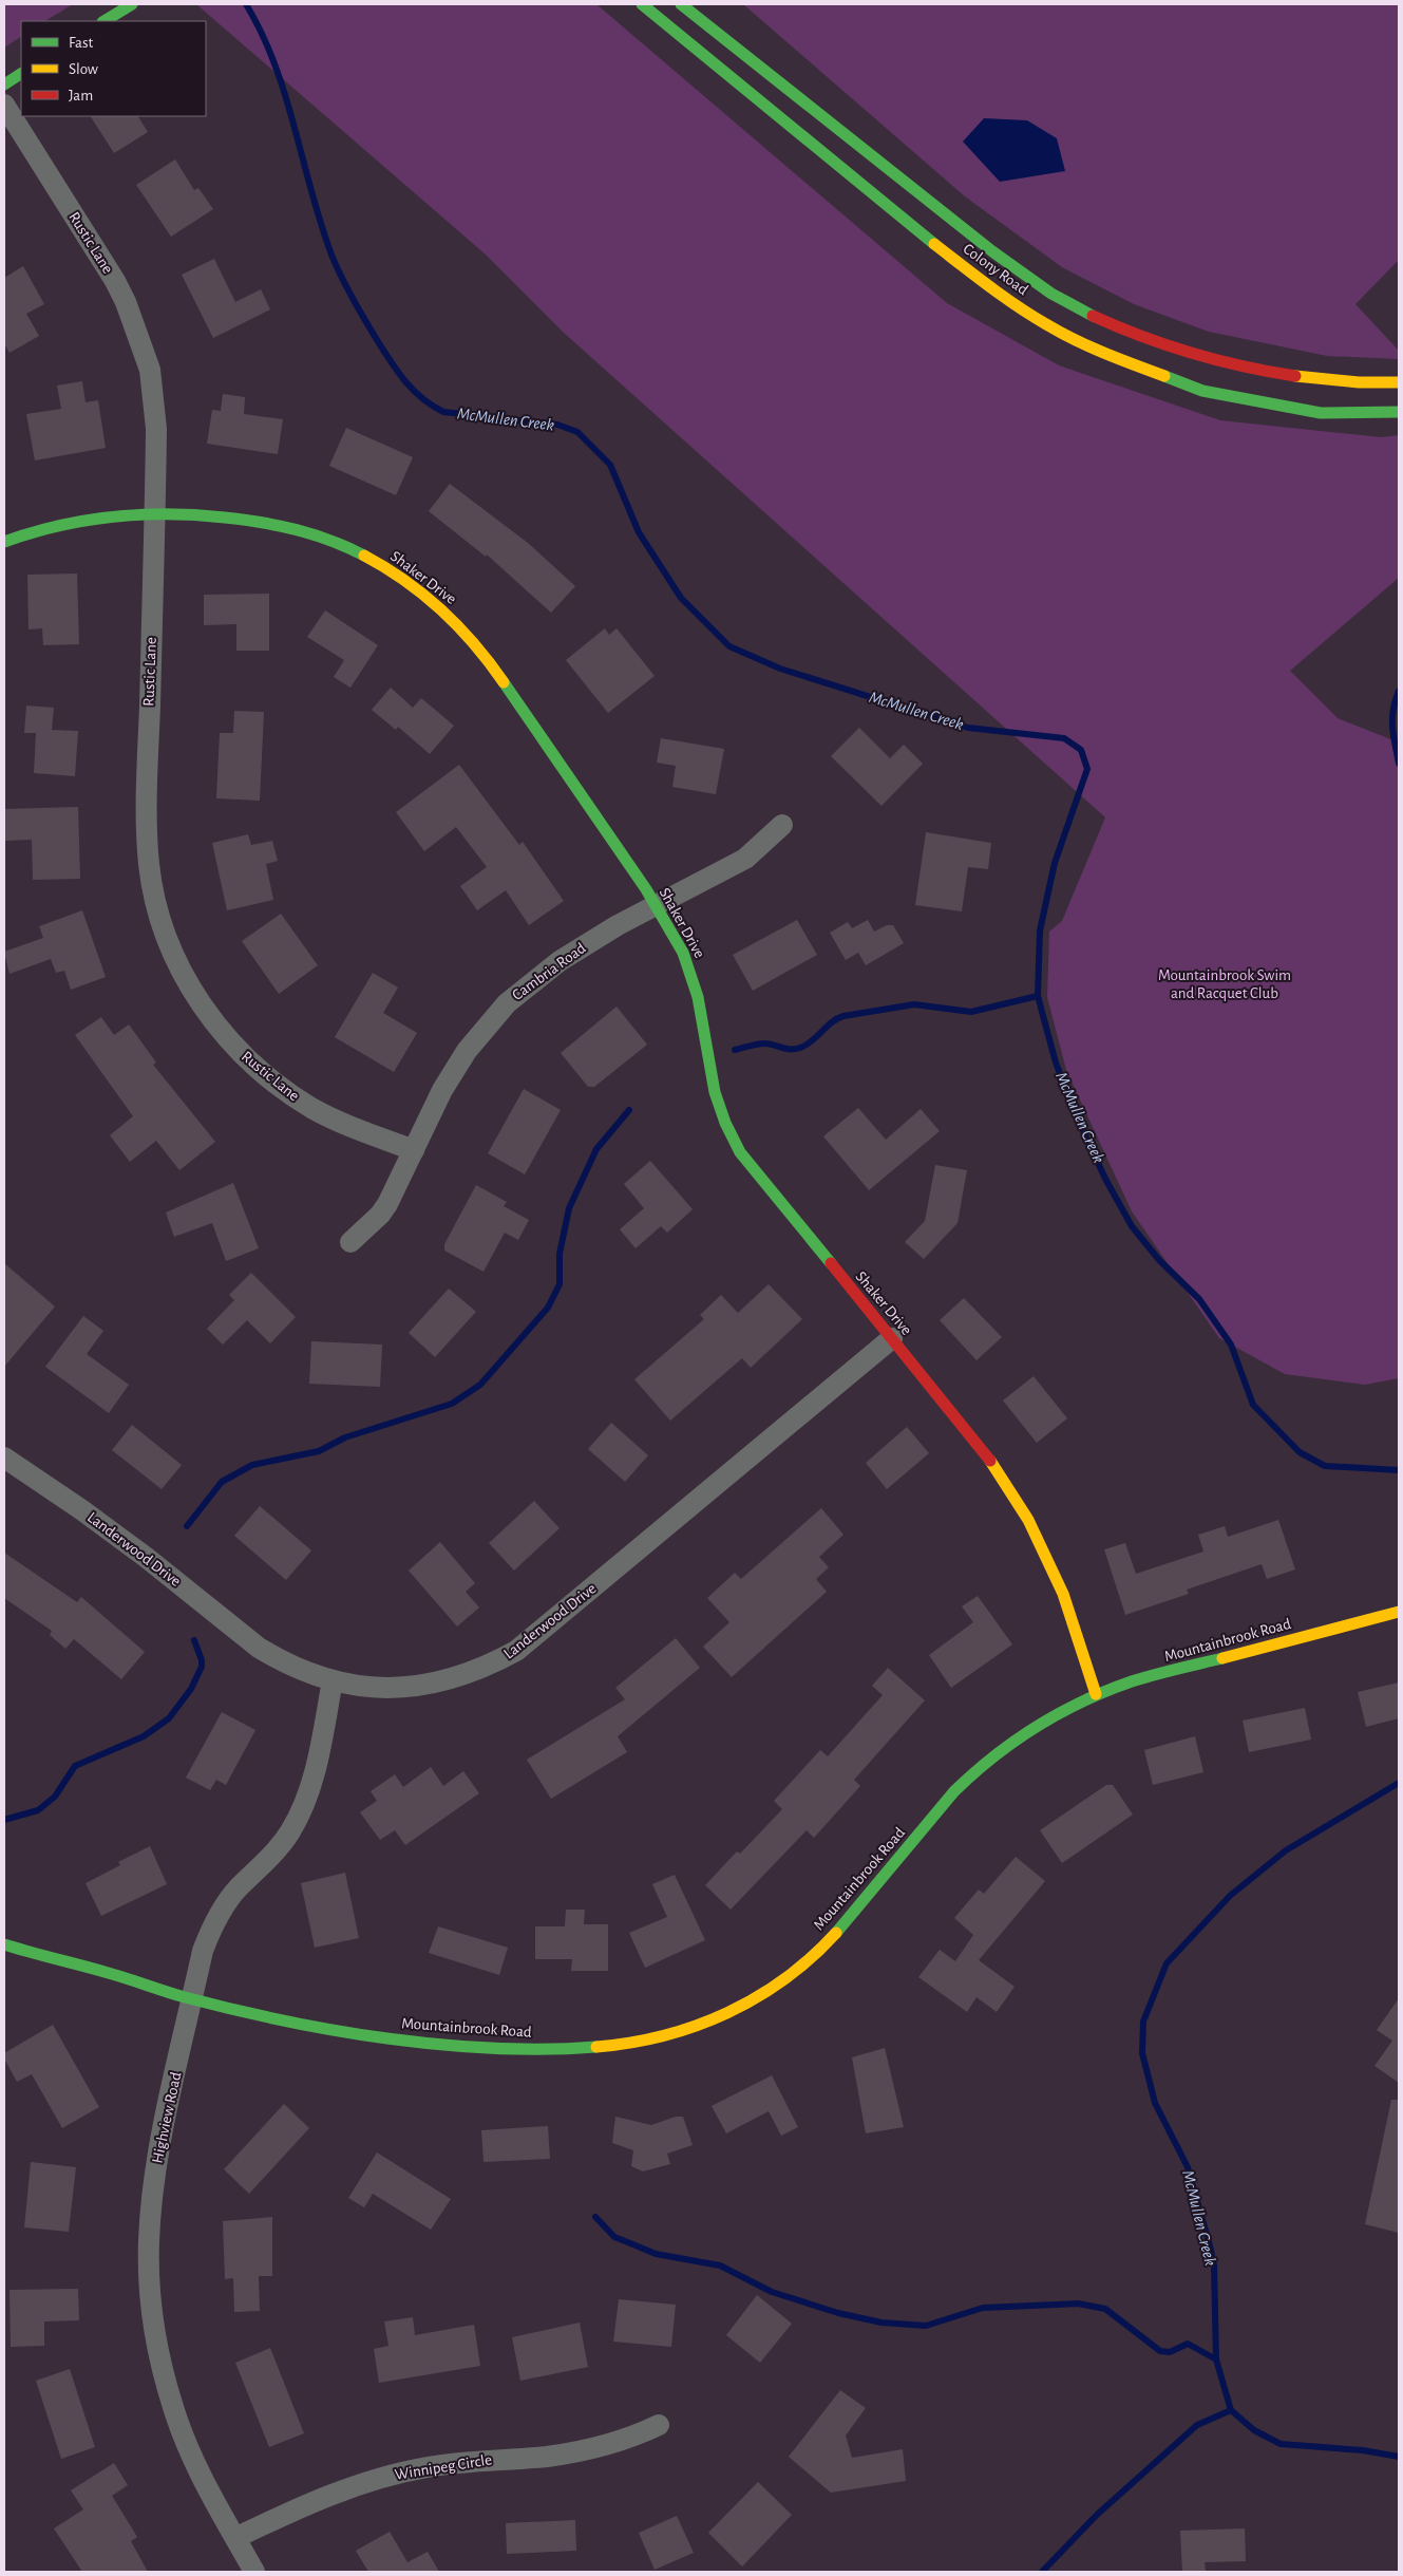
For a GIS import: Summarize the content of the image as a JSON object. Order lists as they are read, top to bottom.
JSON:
{
  "streets": {
    "street": [
      "Rustic Lane",
      "Colony Road",
      "Shaker Drive",
      "Cambria Road",
      "Landerwood Drive",
      "Mountainbrook Road",
      "Highview Road",
      "Winnipeg Circle"
    ]
  },
  "crossings": [
    ["Rustic Lane", "Shaker Drive"],
    ["Rustic Lane", "Cambria Road"],
    ["Shaker Drive", "Cambria Road"],
    ["Shaker Drive", "Landerwood Drive"],
    ["Shaker Drive", "Mountainbrook Road"],
    ["Landerwood Drive", "Highview Road"],
    ["Mountainbrook Road", "Highview Road"],
    ["Highview Road", "Winnipeg Circle"]
  ],
  "water": ["McMullen Creek"],
  "parks": ["Mountainbrook Swim and Racquet Club"],
  "legend": ["Fast", "Slow", "Jam"]
}
